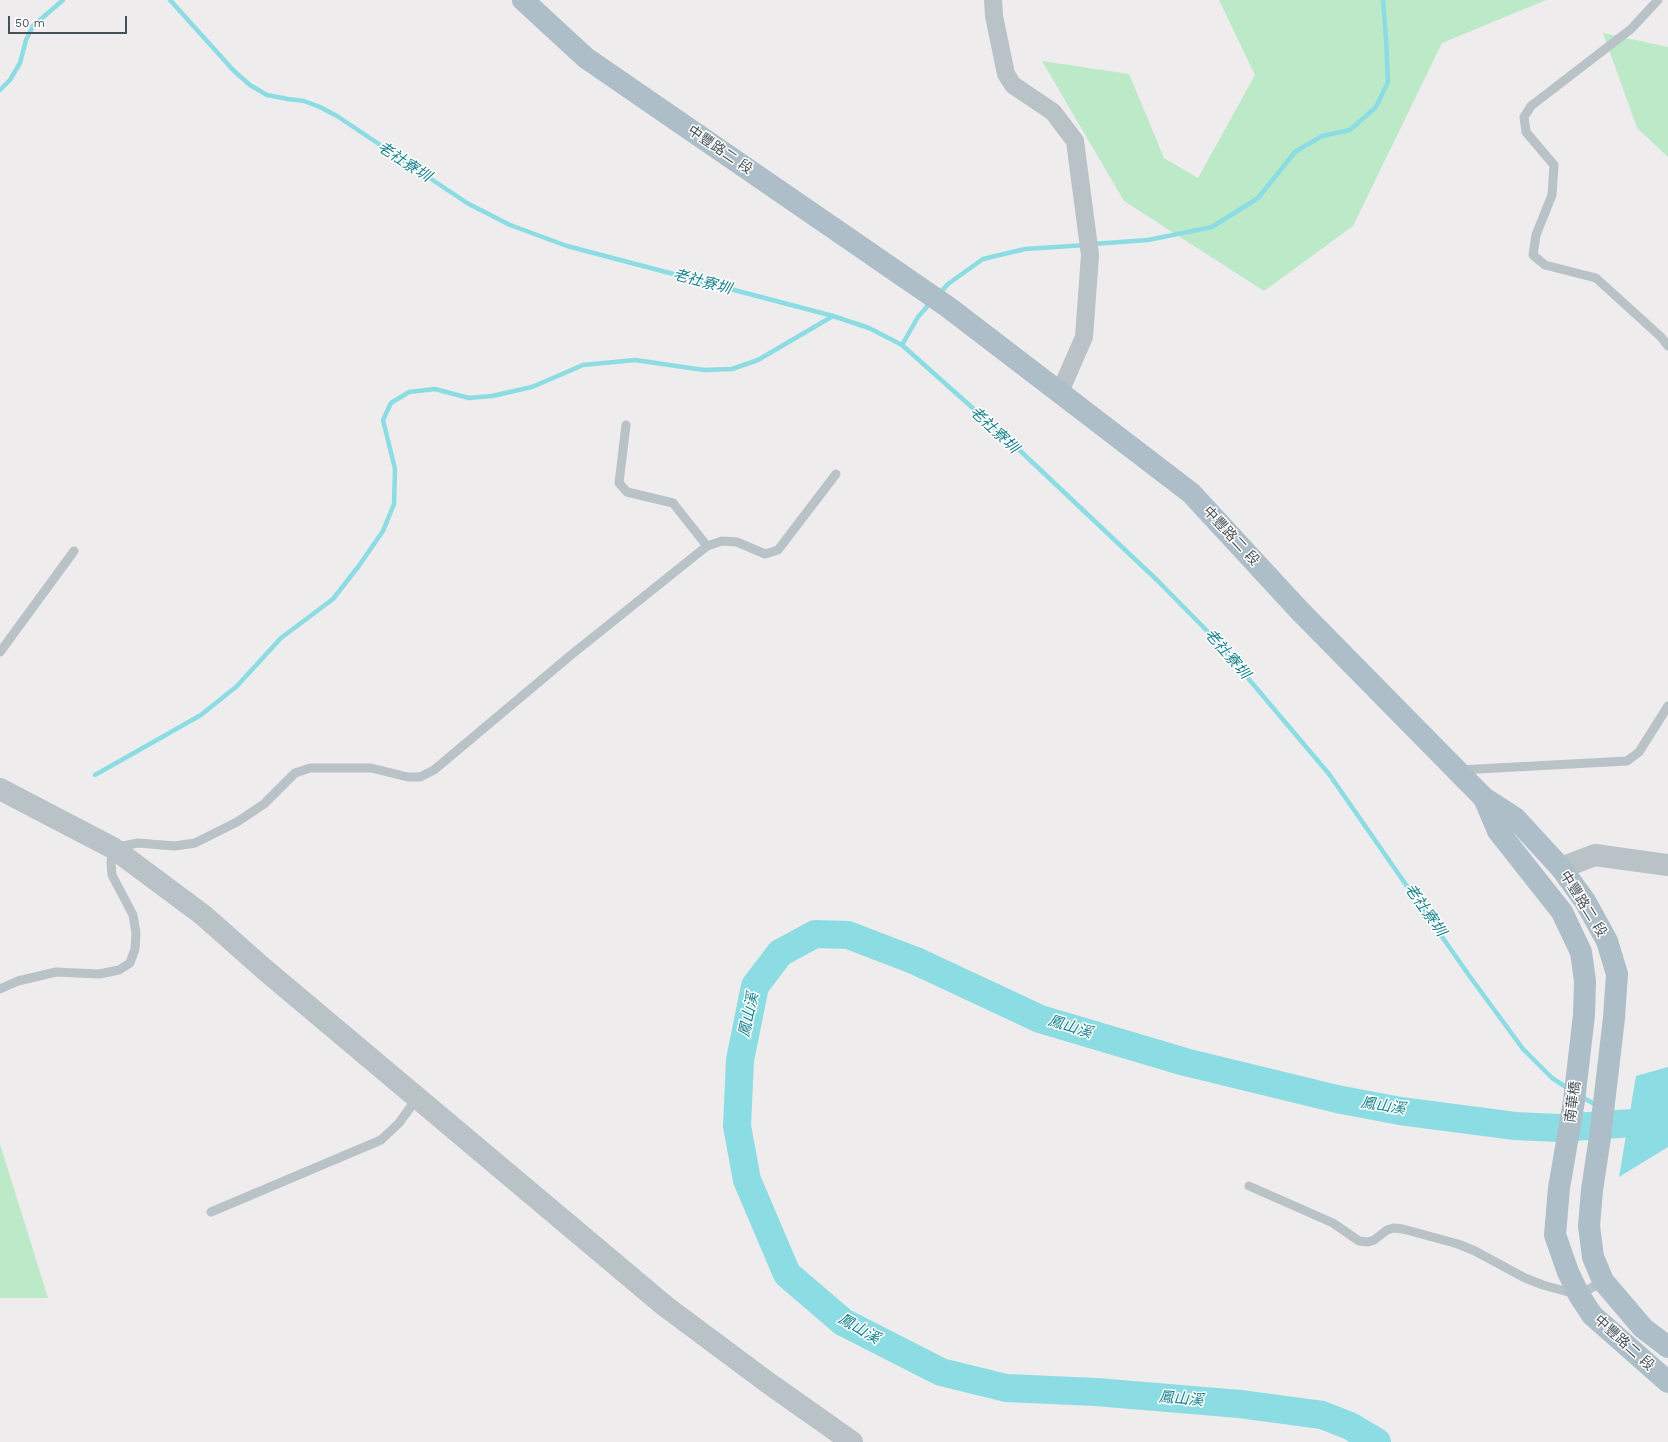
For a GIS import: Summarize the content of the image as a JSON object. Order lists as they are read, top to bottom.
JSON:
{
  "streets": {
    "main road": ["中豐路二 段", "南華橋"]
  },
  "crossings": [
    ["中豐路二 段", "南華橋"]
  ],
  "water": ["老社寮圳", "鳳山溪"],
  "scale_bar": "50 m"
}
